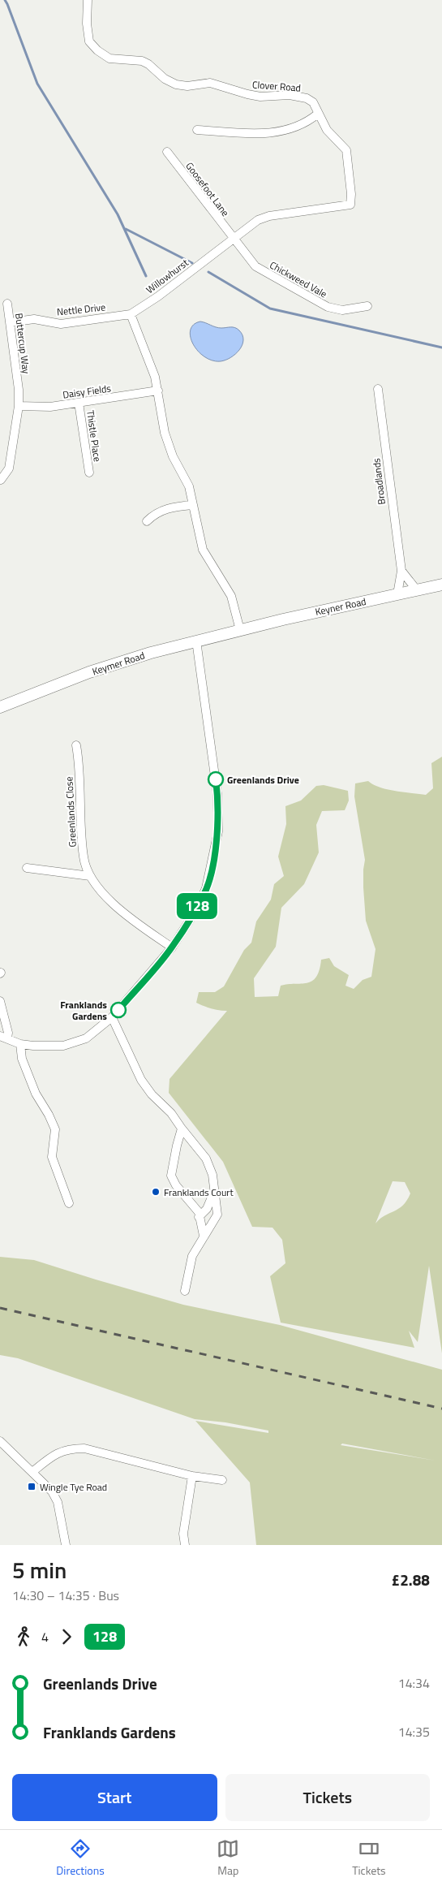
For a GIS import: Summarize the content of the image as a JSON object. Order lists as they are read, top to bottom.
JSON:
{
  "streets": {
    "street": [
      "Clover Road",
      "Goosefoot Lane",
      "Willowhurst",
      "Chickweed Vale",
      "Nettle Drive",
      "Buttercup Way",
      "Daisy Fields",
      "Thistle Place",
      "Broadlands",
      "Keyner Road",
      "Keymer Road",
      "Greenlands Close"
    ]
  },
  "crossings": [
    ["Clover Road", "Willowhurst"],
    ["Goosefoot Lane", "Willowhurst"],
    ["Goosefoot Lane", "Chickweed Vale"],
    ["Willowhurst", "Chickweed Vale"],
    ["Willowhurst", "Nettle Drive"],
    ["Nettle Drive", "Buttercup Way"],
    ["Buttercup Way", "Daisy Fields"],
    ["Daisy Fields", "Thistle Place"],
    ["Broadlands", "Keyner Road"],
    ["Keyner Road", "Keymer Road"]
  ],
  "places": {
    "other": ["Greenlands Drive", "Franklands Gardens", "Franklands Court"],
    "transit": ["Wingle Tye Road"]
  },
  "lines": ["bus line 128"],
  "page": {
    "on_map": "128",
    "heading": ["5 min", "14:30 – 14:35 · Bus", "£2.88"],
    "legs": ["4", "128"],
    "list": [
      {
        "name": "Greenlands Drive",
        "value": "14:34"
      },
      {
        "name": "Franklands Gardens",
        "value": "14:35"
      }
    ],
    "buttons": ["Start", "Tickets"],
    "tabs": ["Directions", "Map", "Tickets"]
  }
}
